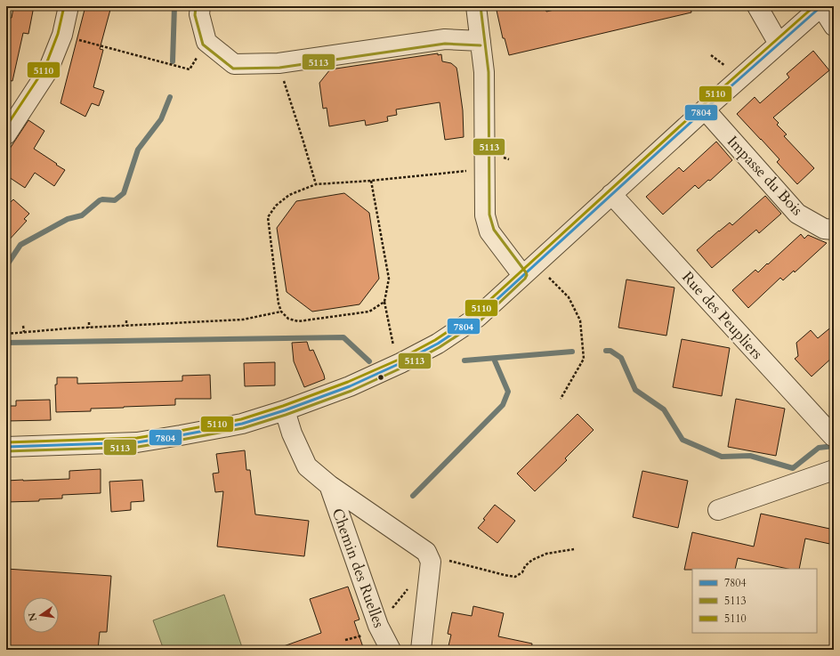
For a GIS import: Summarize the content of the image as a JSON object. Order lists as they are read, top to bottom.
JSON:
{
  "streets": {
    "street": ["Impasse du Bois", "Rue des Peupliers", "Chemin des Ruelles"]
  },
  "lines": ["transit line 7804", "transit line 5113", "transit line 5110"],
  "legend": ["7804", "5113", "5110"],
  "north": "left"
}
